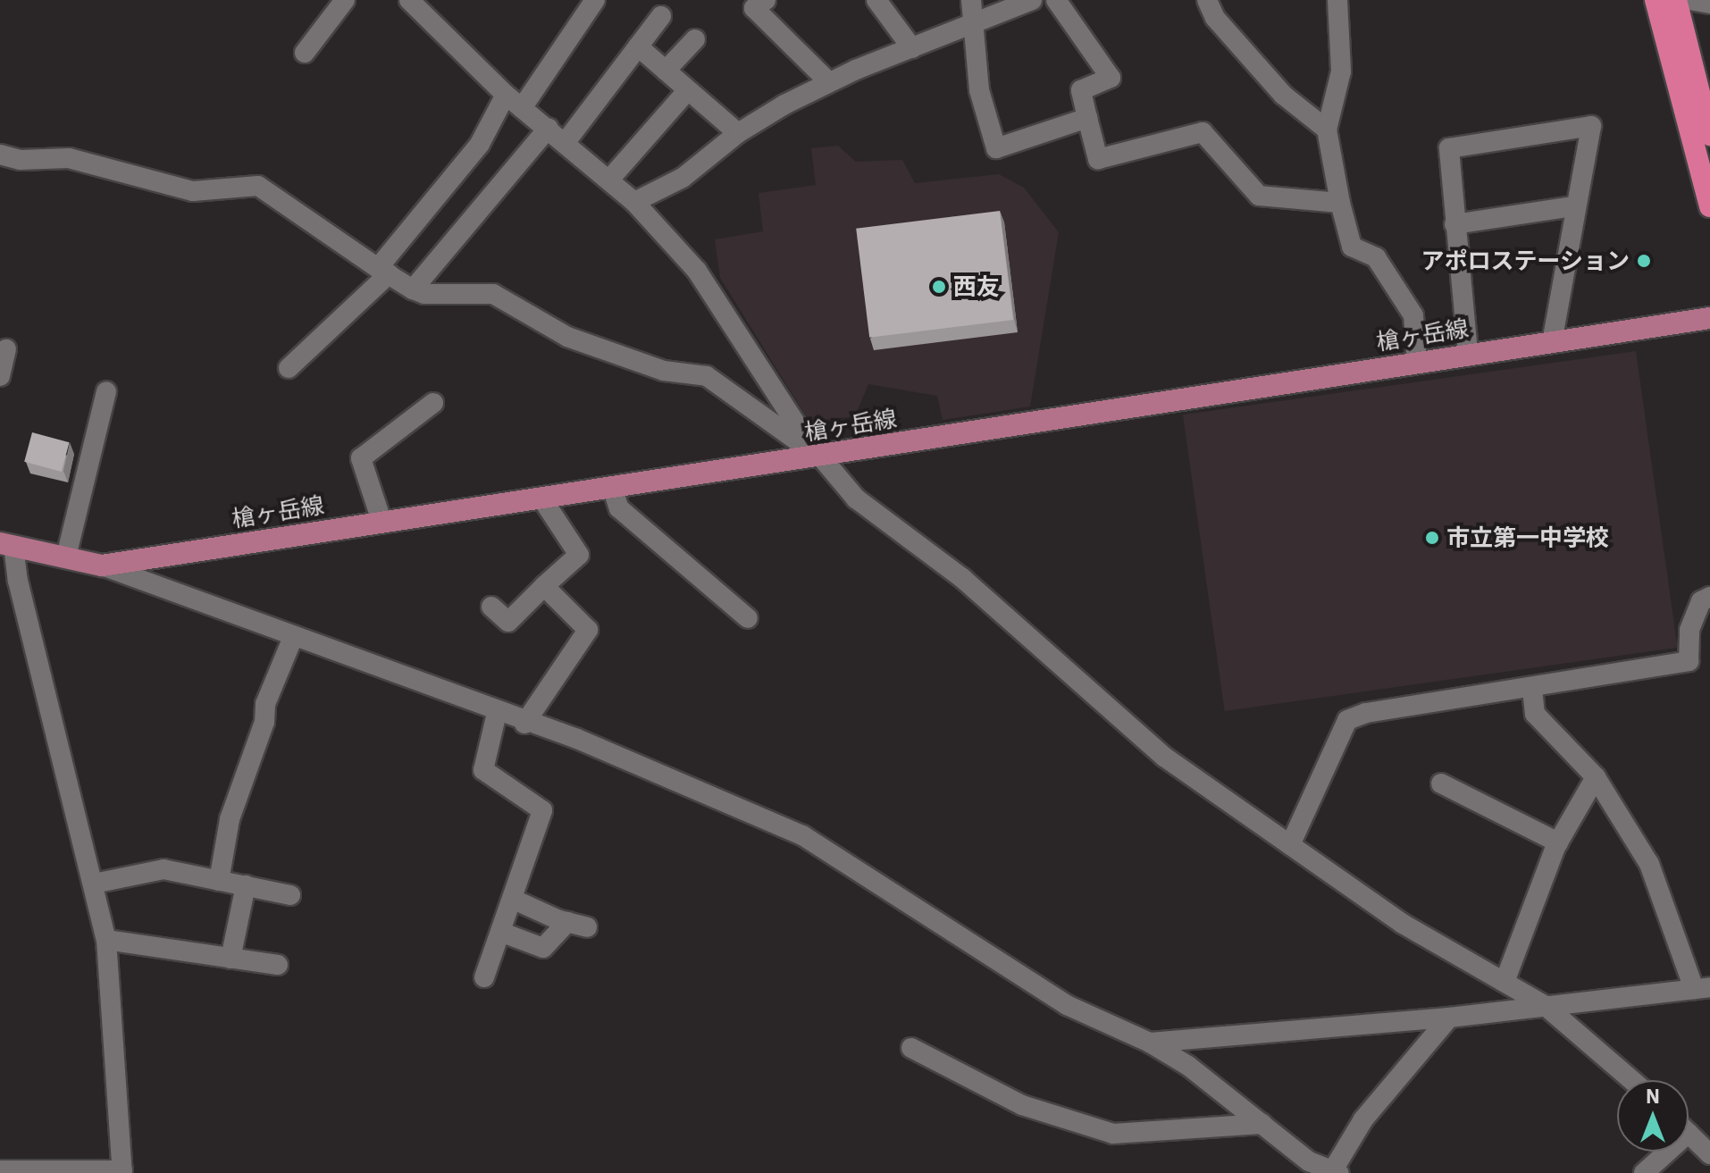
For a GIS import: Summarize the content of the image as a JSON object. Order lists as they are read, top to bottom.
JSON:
{
  "streets": {
    "main road": ["槍ヶ岳線"]
  },
  "places": ["アポロステーション", "西友", "市立第一中学校"],
  "north": "top"
}
